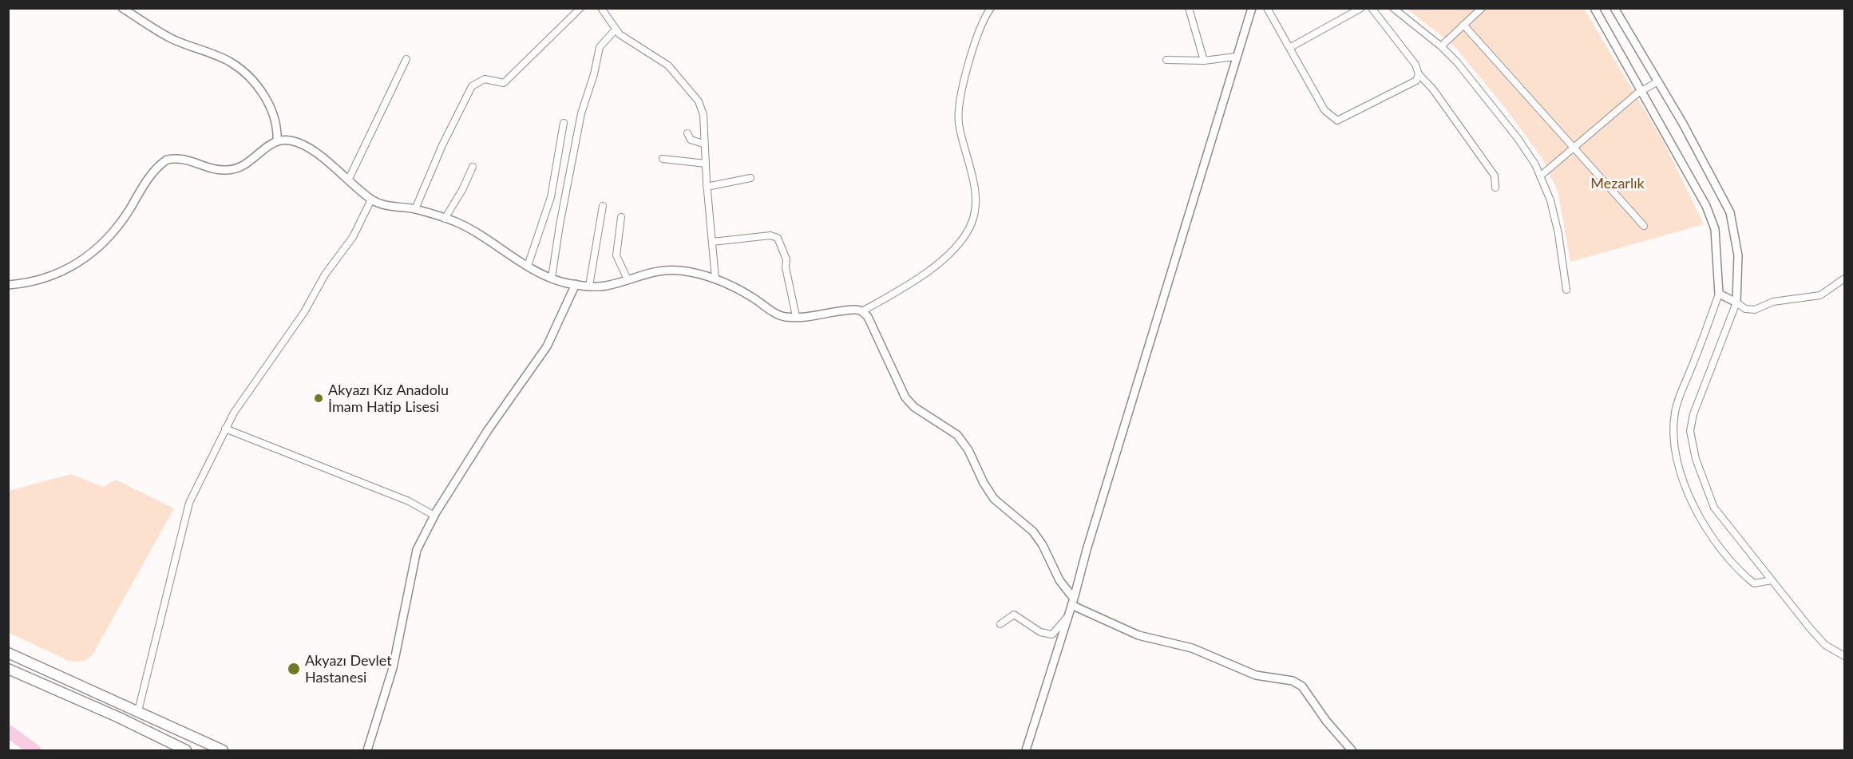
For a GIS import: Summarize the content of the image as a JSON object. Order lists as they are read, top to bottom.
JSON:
{
  "parks": ["Mezarlık"],
  "places": ["Akyazı Kız Anadolu İmam Hatip Lisesi", "Akyazı Devlet Hastanesi"]
}
